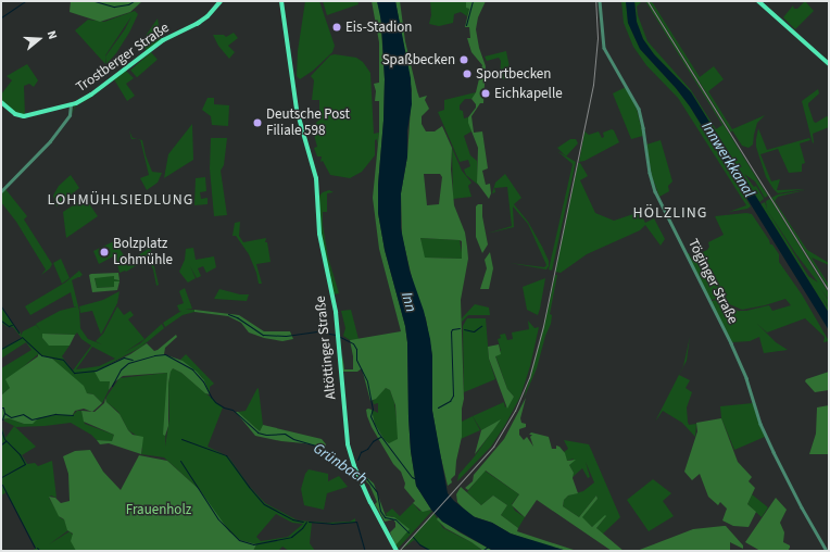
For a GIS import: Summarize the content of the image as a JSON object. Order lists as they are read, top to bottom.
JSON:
{
  "streets": {
    "main road": ["Trostberger Straße", "Altöttinger Straße"],
    "street": ["Töginger Straße"]
  },
  "districts": ["LOHMÜHLSIEDLUNG", "HÖLZLING"],
  "water": ["Innwerkkanal", "Inn", "Grünbach"],
  "parks": ["Frauenholz"],
  "places": [
    "Eis-Stadion",
    "Spaßbecken",
    "Sportbecken",
    "Eichkapelle",
    "Deutsche Post Filiale 598",
    "Bolzplatz Lohmühle"
  ],
  "north": "right"
}
